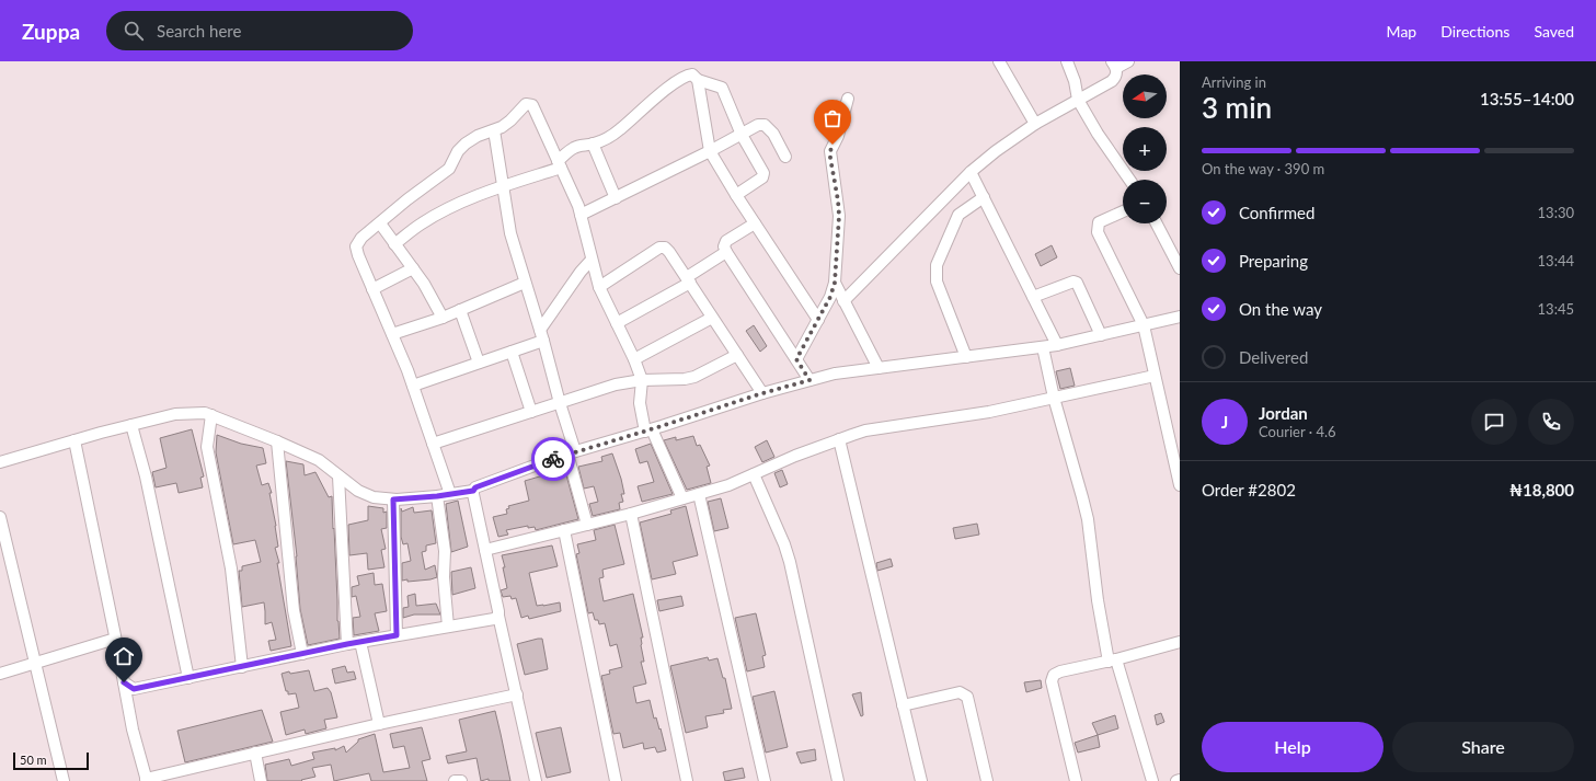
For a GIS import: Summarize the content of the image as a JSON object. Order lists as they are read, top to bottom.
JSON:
{
  "scale_bar": "50 m",
  "north": "left",
  "page": {
    "header": "Zuppa",
    "search": "Search here",
    "nav": ["Map", "Directions", "Saved"],
    "heading": ["3 min", "Arriving in", "13:55–14:00"],
    "panel": [
      "Jordan",
      "Courier · 4.6",
      "Order #2802",
      "₦18,800"
    ],
    "map_buttons": ["+", "−"],
    "bar": "On the way · 390 m",
    "list": [
      ["Confirmed", "13:30"],
      ["Preparing", "13:44"],
      ["On the way", "13:45"],
      "Delivered"
    ],
    "round": "J",
    "buttons": ["Help", "Share"],
    "scale": "50 m"
  }
}
